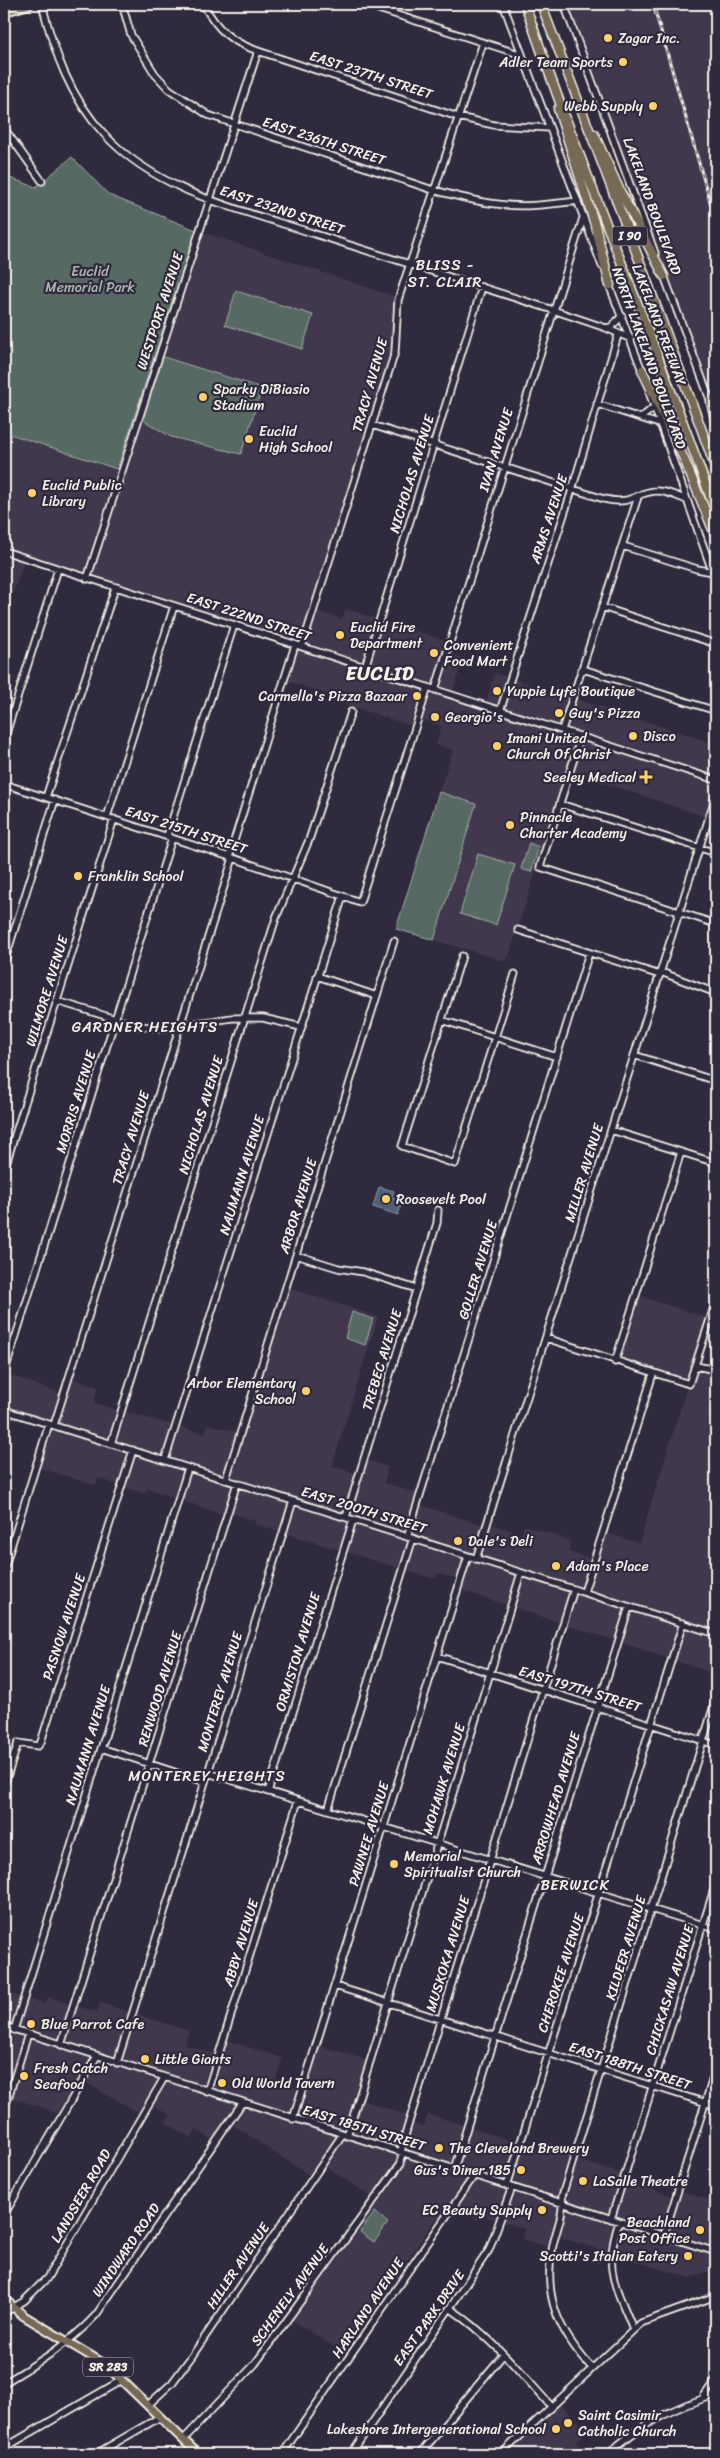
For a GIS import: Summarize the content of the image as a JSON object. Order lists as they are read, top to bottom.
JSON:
{
  "streets": {
    "highway": ["I 90", "LAKELAND FREEWAY"],
    "main road": ["SR 283"],
    "street": [
      "EAST 237TH STREET",
      "EAST 236TH STREET",
      "LAKELAND BOULEVARD",
      "EAST 232ND STREET",
      "WESTPORT AVENUE",
      "NORTH LAKELAND BOULEVARD",
      "TRACY AVENUE",
      "IVAN AVENUE",
      "NICHOLAS AVENUE",
      "ARMS AVENUE",
      "EAST 222ND STREET",
      "EAST 215TH STREET",
      "WILMORE AVENUE",
      "MORRIS AVENUE",
      "MILLER AVENUE",
      "NAUMANN AVENUE",
      "ARBOR AVENUE",
      "GOLLER AVENUE",
      "TREBEC AVENUE",
      "EAST 200TH STREET",
      "PASNOW AVENUE",
      "ORMISTON AVENUE",
      "RENWOOD AVENUE",
      "EAST 197TH STREET",
      "MONTEREY AVENUE",
      "MOHAWK AVENUE",
      "ARROWHEAD AVENUE",
      "PAWNEE AVENUE",
      "ABBY AVENUE",
      "KILDEER AVENUE",
      "MUSKOKA AVENUE",
      "CHEROKEE AVENUE",
      "CHICKASAW AVENUE",
      "EAST 188TH STREET",
      "EAST 185TH STREET",
      "LANDSEER ROAD",
      "WINDWARD ROAD",
      "HILLER AVENUE",
      "SCHENELY AVENUE",
      "HARLAND AVENUE",
      "EAST PARK DRIVE"
    ]
  },
  "crossings": [
    ["EAST 237TH STREET", "WESTPORT AVENUE"],
    ["EAST 237TH STREET", "NORTH LAKELAND BOULEVARD"],
    ["EAST 237TH STREET", "TRACY AVENUE"],
    ["EAST 236TH STREET", "WESTPORT AVENUE"],
    ["EAST 236TH STREET", "NORTH LAKELAND BOULEVARD"],
    ["EAST 236TH STREET", "TRACY AVENUE"],
    ["EAST 232ND STREET", "WESTPORT AVENUE"],
    ["EAST 232ND STREET", "TRACY AVENUE"],
    ["EAST 232ND STREET", "IVAN AVENUE"],
    ["EAST 232ND STREET", "NICHOLAS AVENUE"],
    ["WESTPORT AVENUE", "EAST 222ND STREET"],
    ["NORTH LAKELAND BOULEVARD", "IVAN AVENUE"],
    ["TRACY AVENUE", "EAST 222ND STREET"],
    ["TRACY AVENUE", "EAST 215TH STREET"],
    ["TRACY AVENUE", "EAST 200TH STREET"],
    ["IVAN AVENUE", "EAST 222ND STREET"],
    ["NICHOLAS AVENUE", "EAST 222ND STREET"],
    ["NICHOLAS AVENUE", "EAST 215TH STREET"],
    ["NICHOLAS AVENUE", "EAST 200TH STREET"],
    ["ARMS AVENUE", "EAST 222ND STREET"],
    ["EAST 222ND STREET", "EAST 215TH STREET"],
    ["EAST 222ND STREET", "MORRIS AVENUE"],
    ["EAST 215TH STREET", "WILMORE AVENUE"],
    ["EAST 215TH STREET", "MORRIS AVENUE"],
    ["EAST 215TH STREET", "NAUMANN AVENUE"],
    ["MILLER AVENUE", "EAST 200TH STREET"],
    ["NAUMANN AVENUE", "EAST 200TH STREET"],
    ["NAUMANN AVENUE", "EAST 185TH STREET"],
    ["ARBOR AVENUE", "EAST 200TH STREET"],
    ["GOLLER AVENUE", "EAST 200TH STREET"],
    ["TREBEC AVENUE", "EAST 200TH STREET"],
    ["EAST 200TH STREET", "PASNOW AVENUE"],
    ["EAST 200TH STREET", "ORMISTON AVENUE"],
    ["EAST 200TH STREET", "RENWOOD AVENUE"],
    ["EAST 200TH STREET", "MONTEREY AVENUE"],
    ["EAST 200TH STREET", "MOHAWK AVENUE"],
    ["EAST 200TH STREET", "ARROWHEAD AVENUE"],
    ["EAST 200TH STREET", "PAWNEE AVENUE"],
    ["EAST 200TH STREET", "MUSKOKA AVENUE"],
    ["EAST 200TH STREET", "CHEROKEE AVENUE"],
    ["RENWOOD AVENUE", "EAST 185TH STREET"],
    ["EAST 197TH STREET", "MOHAWK AVENUE"],
    ["EAST 197TH STREET", "ARROWHEAD AVENUE"],
    ["EAST 197TH STREET", "PAWNEE AVENUE"],
    ["EAST 197TH STREET", "KILDEER AVENUE"],
    ["EAST 197TH STREET", "MUSKOKA AVENUE"],
    ["EAST 197TH STREET", "CHEROKEE AVENUE"],
    ["MONTEREY AVENUE", "EAST 185TH STREET"],
    ["MOHAWK AVENUE", "EAST 188TH STREET"],
    ["MOHAWK AVENUE", "EAST 185TH STREET"],
    ["MOHAWK AVENUE", "HILLER AVENUE"],
    ["ARROWHEAD AVENUE", "EAST 188TH STREET"],
    ["ARROWHEAD AVENUE", "EAST 185TH STREET"],
    ["PAWNEE AVENUE", "EAST 188TH STREET"],
    ["PAWNEE AVENUE", "EAST 185TH STREET"],
    ["ABBY AVENUE", "EAST 185TH STREET"],
    ["KILDEER AVENUE", "EAST 188TH STREET"],
    ["KILDEER AVENUE", "EAST 185TH STREET"],
    ["MUSKOKA AVENUE", "EAST 188TH STREET"],
    ["MUSKOKA AVENUE", "EAST 185TH STREET"],
    ["MUSKOKA AVENUE", "SCHENELY AVENUE"],
    ["CHEROKEE AVENUE", "EAST 188TH STREET"],
    ["CHEROKEE AVENUE", "EAST 185TH STREET"],
    ["CHEROKEE AVENUE", "EAST PARK DRIVE"],
    ["CHICKASAW AVENUE", "EAST 188TH STREET"],
    ["CHICKASAW AVENUE", "EAST 185TH STREET"],
    ["EAST 185TH STREET", "LANDSEER ROAD"],
    ["EAST 185TH STREET", "WINDWARD ROAD"],
    ["EAST 185TH STREET", "HILLER AVENUE"],
    ["EAST 185TH STREET", "SCHENELY AVENUE"],
    ["EAST 185TH STREET", "HARLAND AVENUE"],
    ["EAST 185TH STREET", "EAST PARK DRIVE"],
    ["LANDSEER ROAD", "SR 283"],
    ["WINDWARD ROAD", "SR 283"],
    ["HILLER AVENUE", "SR 283"],
    ["SCHENELY AVENUE", "SR 283"]
  ],
  "districts": [
    "BLISS - ST. CLAIR",
    "EUCLID",
    "GARDNER HEIGHTS",
    "MONTEREY HEIGHTS",
    "BERWICK"
  ],
  "parks": ["Euclid Memorial Park"],
  "places": {
    "other": [
      "Zagar Inc.",
      "Adler Team Sports",
      "Webb Supply",
      "Sparky DiBiasio Stadium",
      "Euclid High School",
      "Euclid Public Library",
      "Euclid Fire Department",
      "Convenient Food Mart",
      "Yuppie Lyfe Boutique",
      "Carmella's Pizza Bazaar",
      "Guy's Pizza",
      "Georgio's",
      "Disco",
      "Imani United Church Of Christ",
      "Pinnacle Charter Academy",
      "Franklin School",
      "Roosevelt Pool",
      "Arbor Elementary School",
      "Dale's Deli",
      "Adam's Place",
      "Memorial Spiritualist Church",
      "Blue Parrot Cafe",
      "Little Giants",
      "Fresh Catch Seafood",
      "Old World Tavern",
      "The Cleveland Brewery",
      "Gus's Diner 185",
      "LaSalle Theatre",
      "EC Beauty Supply",
      "Beachland Post Office",
      "Scotti's Italian Eatery",
      "Saint Casimir Catholic Church",
      "Lakeshore Intergenerational School"
    ],
    "health": ["Seeley Medical"]
  }
}
